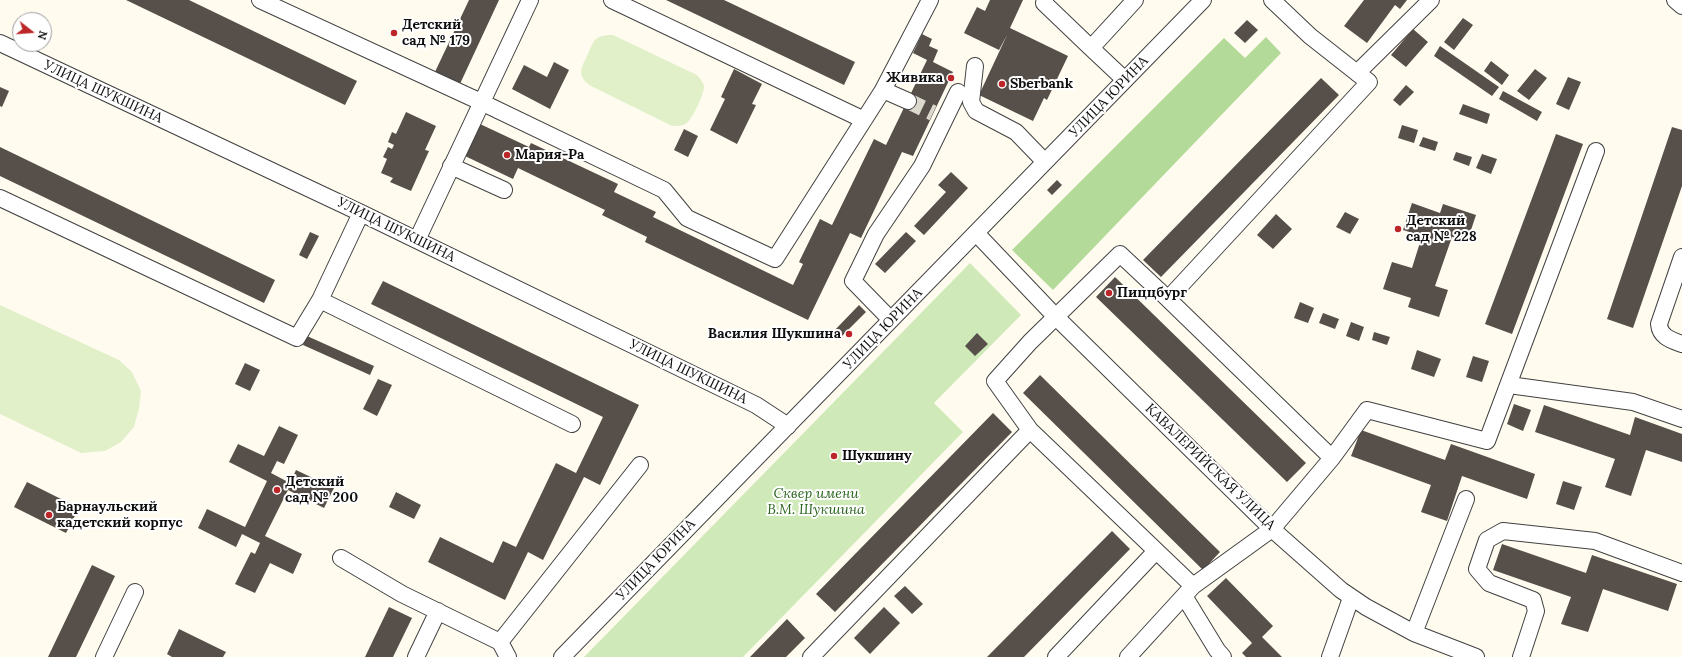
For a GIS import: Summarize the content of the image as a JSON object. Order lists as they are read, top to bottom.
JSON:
{
  "streets": {
    "street": ["УЛИЦА ШУКШИНА", "УЛИЦА ЮРИНА", "КАВАЛЕРИЙСКАЯ УЛИЦА"]
  },
  "crossings": [
    ["УЛИЦА ШУКШИНА", "УЛИЦА ЮРИНА"],
    ["УЛИЦА ЮРИНА", "КАВАЛЕРИЙСКАЯ УЛИЦА"]
  ],
  "parks": ["Сквер имени В.М. Шукшина"],
  "places": [
    "Детский сад № 179",
    "Живика",
    "Sberbank",
    "Мария-Ра",
    "Детский сад № 228",
    "Пиццбург",
    "Василия Шукшина",
    "Шукшину",
    "Детский сад № 200",
    "Барнаульский кадетский корпус"
  ],
  "north": "right"
}
